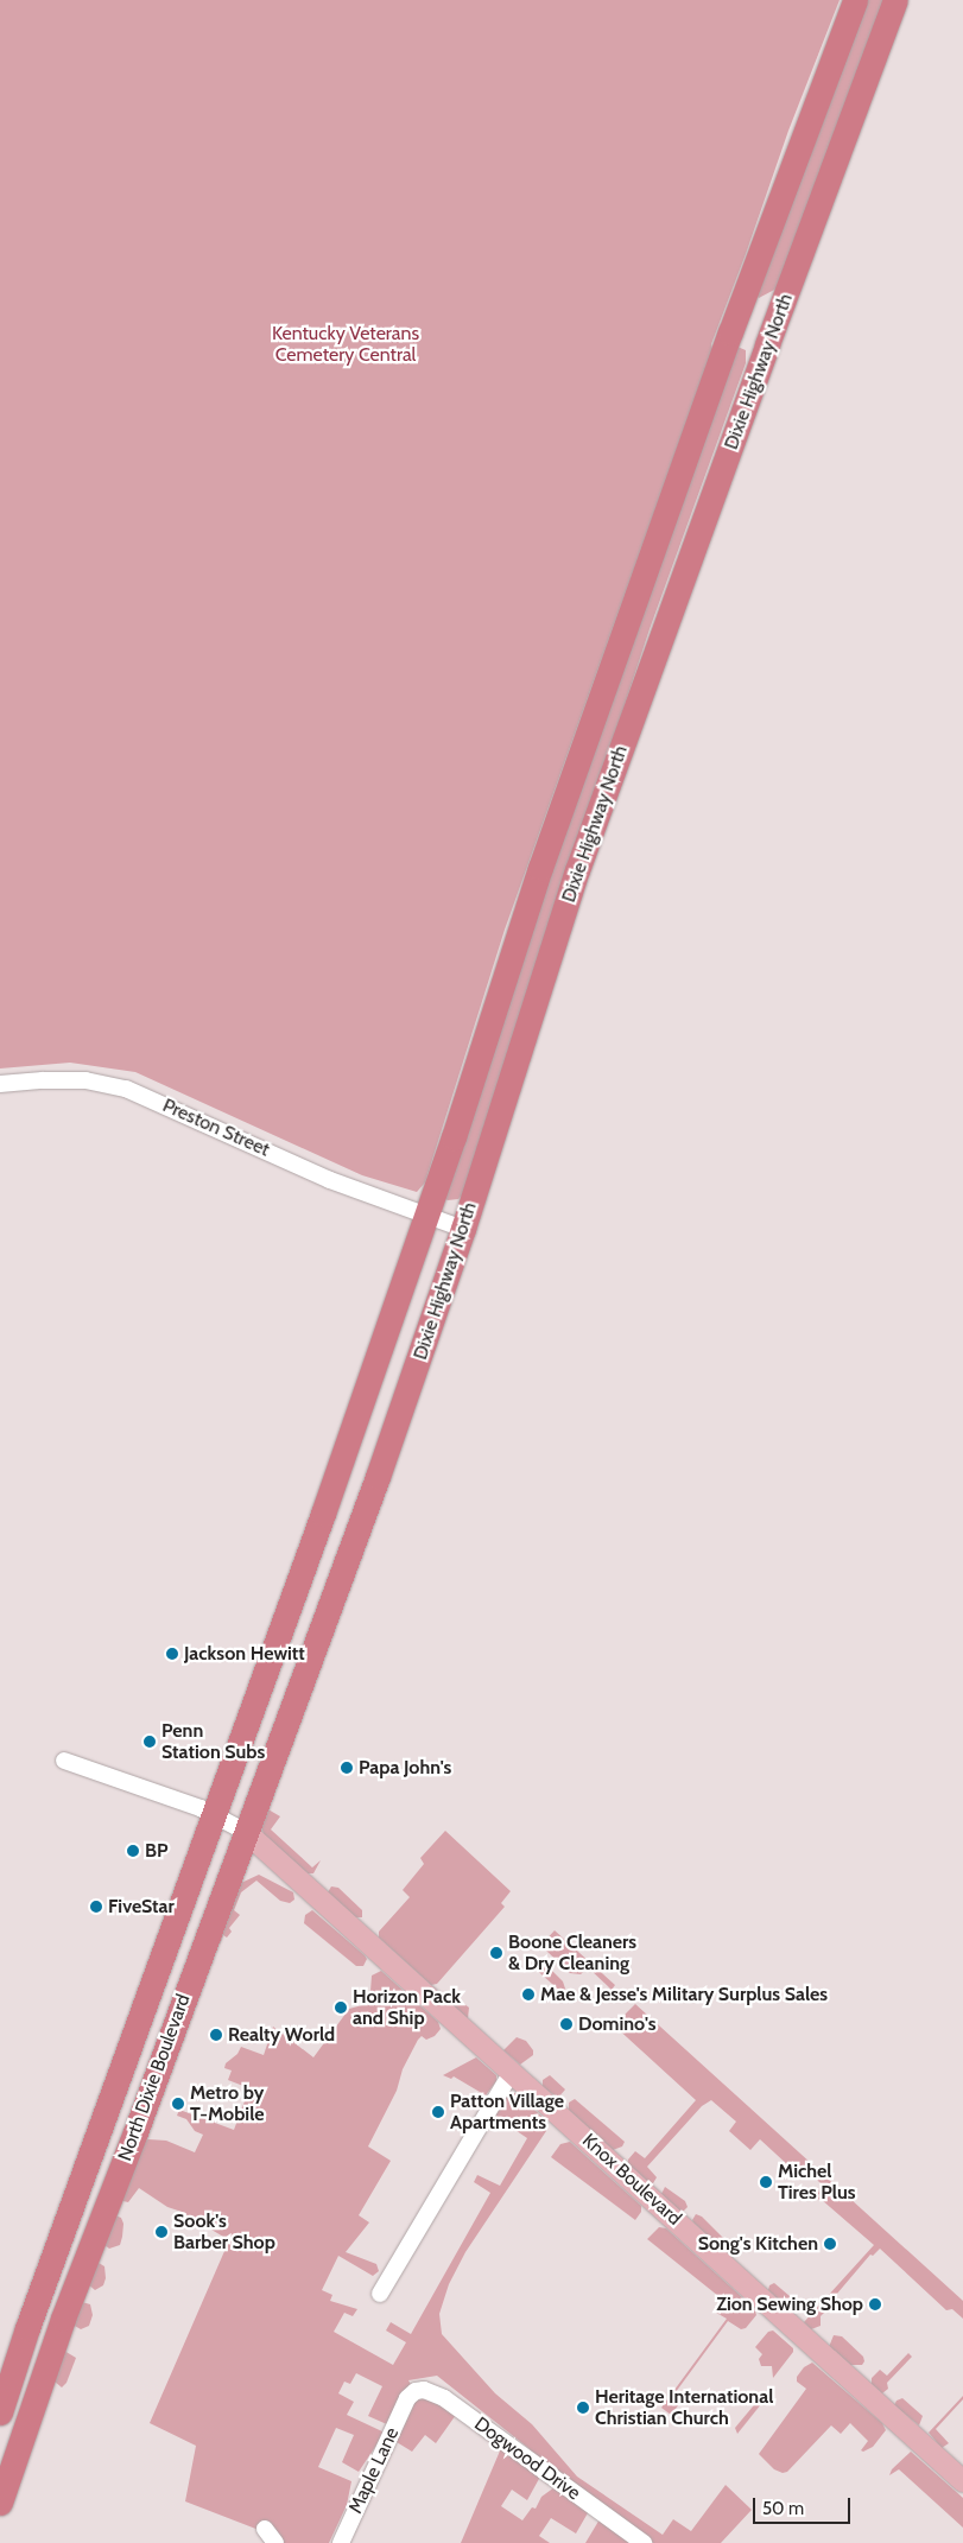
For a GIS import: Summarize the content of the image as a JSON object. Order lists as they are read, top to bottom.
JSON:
{
  "streets": {
    "highway": ["Dixie Highway North", "North Dixie Boulevard"],
    "main road": ["Knox Boulevard"],
    "street": ["Preston Street", "Dogwood Drive", "Maple Lane"]
  },
  "crossings": [
    ["Dixie Highway North", "Preston Street"],
    ["Dixie Highway North", "North Dixie Boulevard"],
    ["North Dixie Boulevard", "Knox Boulevard"],
    ["Dogwood Drive", "Maple Lane"]
  ],
  "parks": ["Kentucky Veterans Cemetery Central"],
  "places": [
    "Jackson Hewitt",
    "Penn Station Subs",
    "Papa John's",
    "BP",
    "FiveStar",
    "Boone Cleaners & Dry Cleaning",
    "Mae & Jesse's Military Surplus Sales",
    "Horizon Pack and Ship",
    "Domino's",
    "Realty World",
    "Metro by T-Mobile",
    "Patton Village Apartments",
    "Michel Tires Plus",
    "Sook's Barber Shop",
    "Song's Kitchen",
    "Zion Sewing Shop",
    "Heritage International Christian Church"
  ],
  "scale_bar": "50 m"
}
